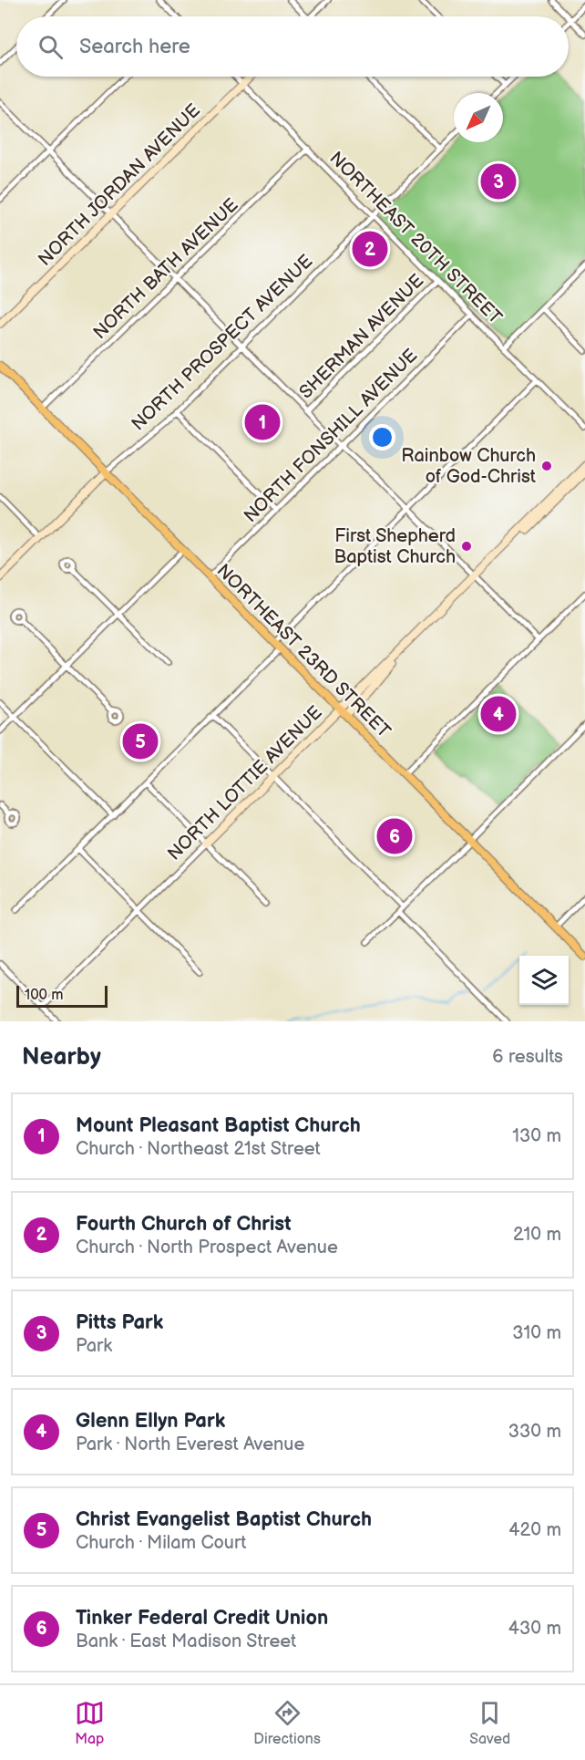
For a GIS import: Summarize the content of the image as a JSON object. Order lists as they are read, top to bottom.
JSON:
{
  "streets": {
    "main road": ["NORTHEAST 23RD STREET"],
    "street": [
      "NORTH JORDAN AVENUE",
      "NORTHEAST 20TH STREET",
      "NORTH BATH AVENUE",
      "SHERMAN AVENUE",
      "NORTH PROSPECT AVENUE",
      "NORTH FONSHILL AVENUE",
      "NORTH LOTTIE AVENUE"
    ]
  },
  "crossings": [
    ["NORTH JORDAN AVENUE", "NORTHEAST 20TH STREET"],
    ["NORTHEAST 20TH STREET", "NORTH BATH AVENUE"],
    ["NORTHEAST 20TH STREET", "SHERMAN AVENUE"],
    ["NORTHEAST 20TH STREET", "NORTH PROSPECT AVENUE"],
    ["NORTHEAST 20TH STREET", "NORTH FONSHILL AVENUE"],
    ["NORTH BATH AVENUE", "NORTHEAST 23RD STREET"],
    ["NORTH PROSPECT AVENUE", "NORTHEAST 23RD STREET"],
    ["NORTH FONSHILL AVENUE", "NORTHEAST 23RD STREET"],
    ["NORTHEAST 23RD STREET", "NORTH LOTTIE AVENUE"]
  ],
  "places": ["Rainbow Church of God-Christ", "First Shepherd Baptist Church"],
  "scale_bar": "100 m",
  "north": "bottom left",
  "page": {
    "search": "Search here",
    "pins": [
      "3",
      "2",
      "1",
      "4",
      "5",
      "6"
    ],
    "scale": "100 m",
    "heading": ["Nearby", "6 results"],
    "list": [
      {
        "mark": "1",
        "name": "Mount Pleasant Baptist Church",
        "note": "Church · Northeast 21st Street",
        "value": "130 m"
      },
      {
        "mark": "2",
        "name": "Fourth Church of Christ",
        "note": "Church · North Prospect Avenue",
        "value": "210 m"
      },
      {
        "mark": "3",
        "name": "Pitts Park",
        "note": "Park",
        "value": "310 m"
      },
      {
        "mark": "4",
        "name": "Glenn Ellyn Park",
        "note": "Park · North Everest Avenue",
        "value": "330 m"
      },
      {
        "mark": "5",
        "name": "Christ Evangelist Baptist Church",
        "note": "Church · Milam Court",
        "value": "420 m"
      },
      {
        "mark": "6",
        "name": "Tinker Federal Credit Union",
        "note": "Bank · East Madison Street",
        "value": "430 m"
      }
    ],
    "nav": ["Map", "Directions", "Saved"]
  }
}
